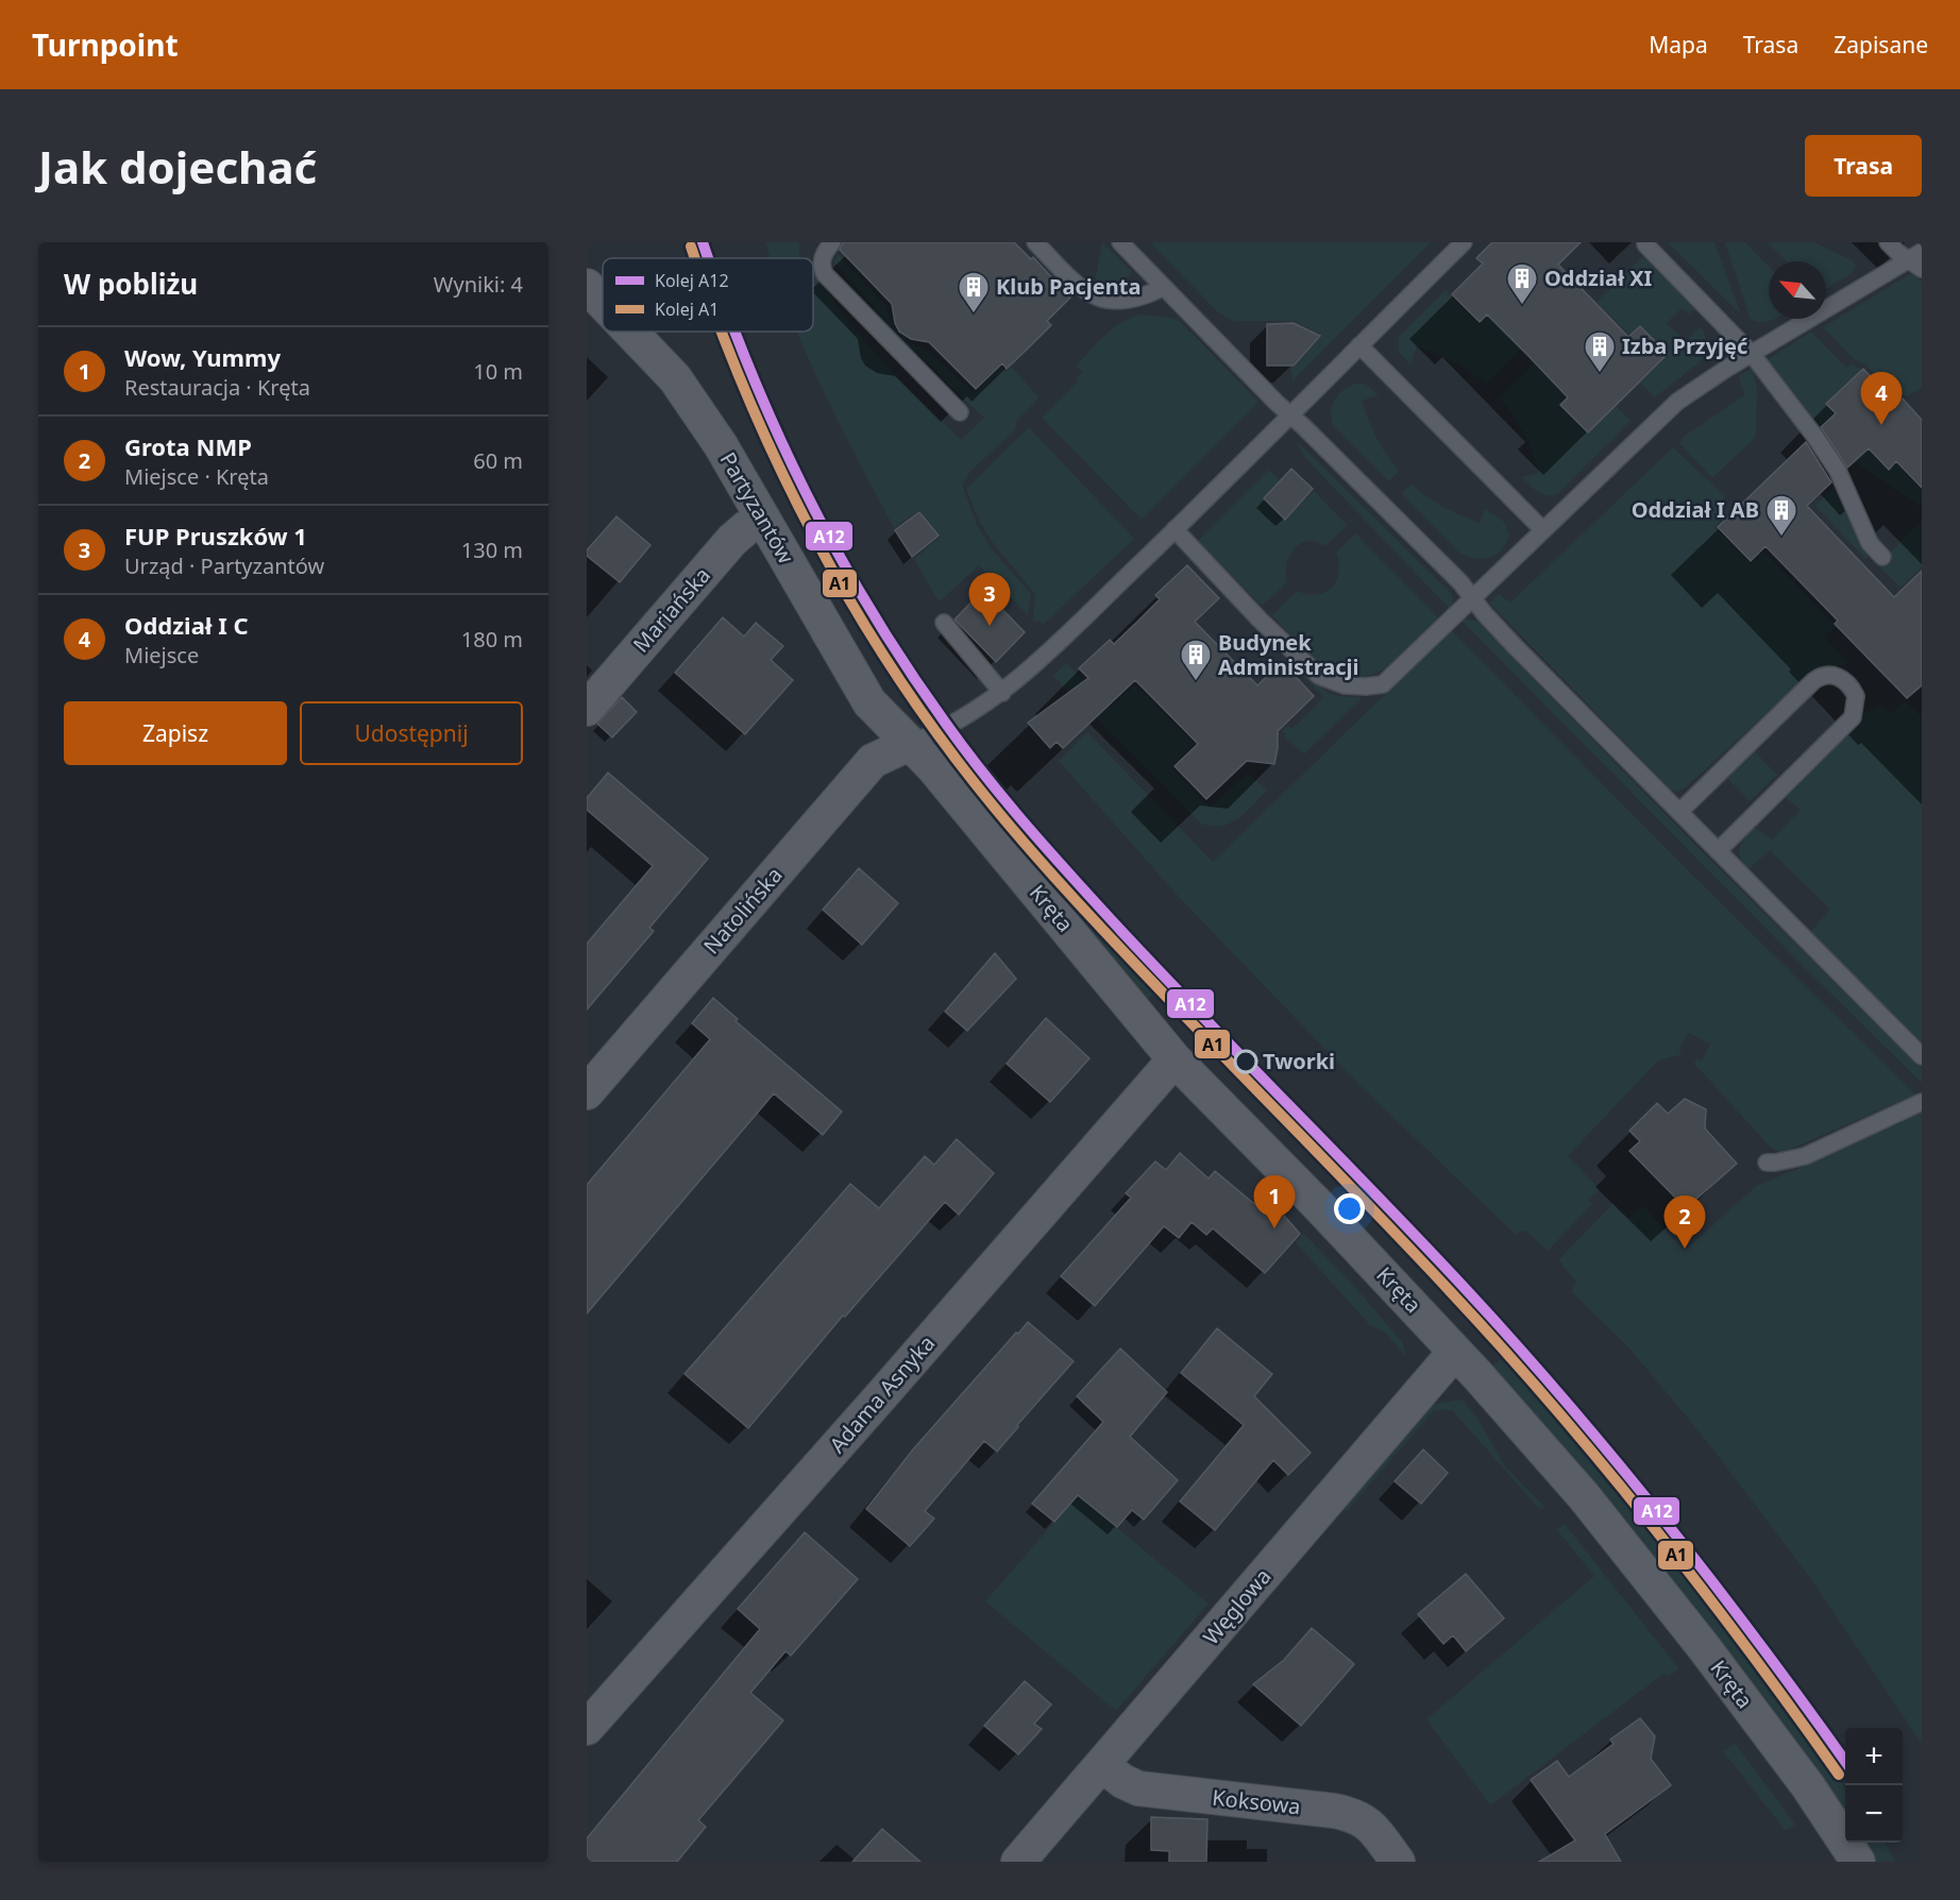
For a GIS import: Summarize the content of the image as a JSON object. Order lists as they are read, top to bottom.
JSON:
{
  "streets": {
    "street": [
      "Partyzantów",
      "Mariańska",
      "Kręta",
      "Natolińska",
      "Adama Asnyka",
      "Węglowa",
      "Koksowa"
    ]
  },
  "crossings": [
    ["Partyzantów", "Mariańska"],
    ["Partyzantów", "Kręta"],
    ["Partyzantów", "Natolińska"],
    ["Kręta", "Natolińska"],
    ["Kręta", "Adama Asnyka"],
    ["Kręta", "Węglowa"],
    ["Węglowa", "Koksowa"]
  ],
  "places": {
    "building": [
      "Oddział XI",
      "Klub Pacjenta",
      "Izba Przyjęć",
      "Oddział I AB",
      "Budynek Administracji"
    ],
    "other": ["Tworki"]
  },
  "lines": ["rail line A12", "rail line A1"],
  "legend": ["Kolej A12", "Kolej A1"],
  "north": "top left",
  "page": {
    "header": "Turnpoint",
    "nav": ["Mapa", "Trasa", "Zapisane"],
    "buttons": [
      "Trasa",
      ["Zapisz", "Udostępnij"]
    ],
    "title": "Jak dojechać",
    "heading": ["W pobliżu", "Wyniki: 4"],
    "list": [
      {
        "mark": "1",
        "name": "Wow, Yummy",
        "note": "Restauracja · Kręta",
        "value": "10 m"
      },
      {
        "mark": "2",
        "name": "Grota NMP",
        "note": "Miejsce · Kręta",
        "value": "60 m"
      },
      {
        "mark": "3",
        "name": "FUP Pruszków 1",
        "note": "Urząd · Partyzantów",
        "value": "130 m"
      },
      {
        "mark": "4",
        "name": "Oddział I C",
        "note": "Miejsce",
        "value": "180 m"
      }
    ],
    "pins": [
      "4",
      "3",
      "1",
      "2"
    ],
    "map_buttons": ["+", "−"]
  }
}
